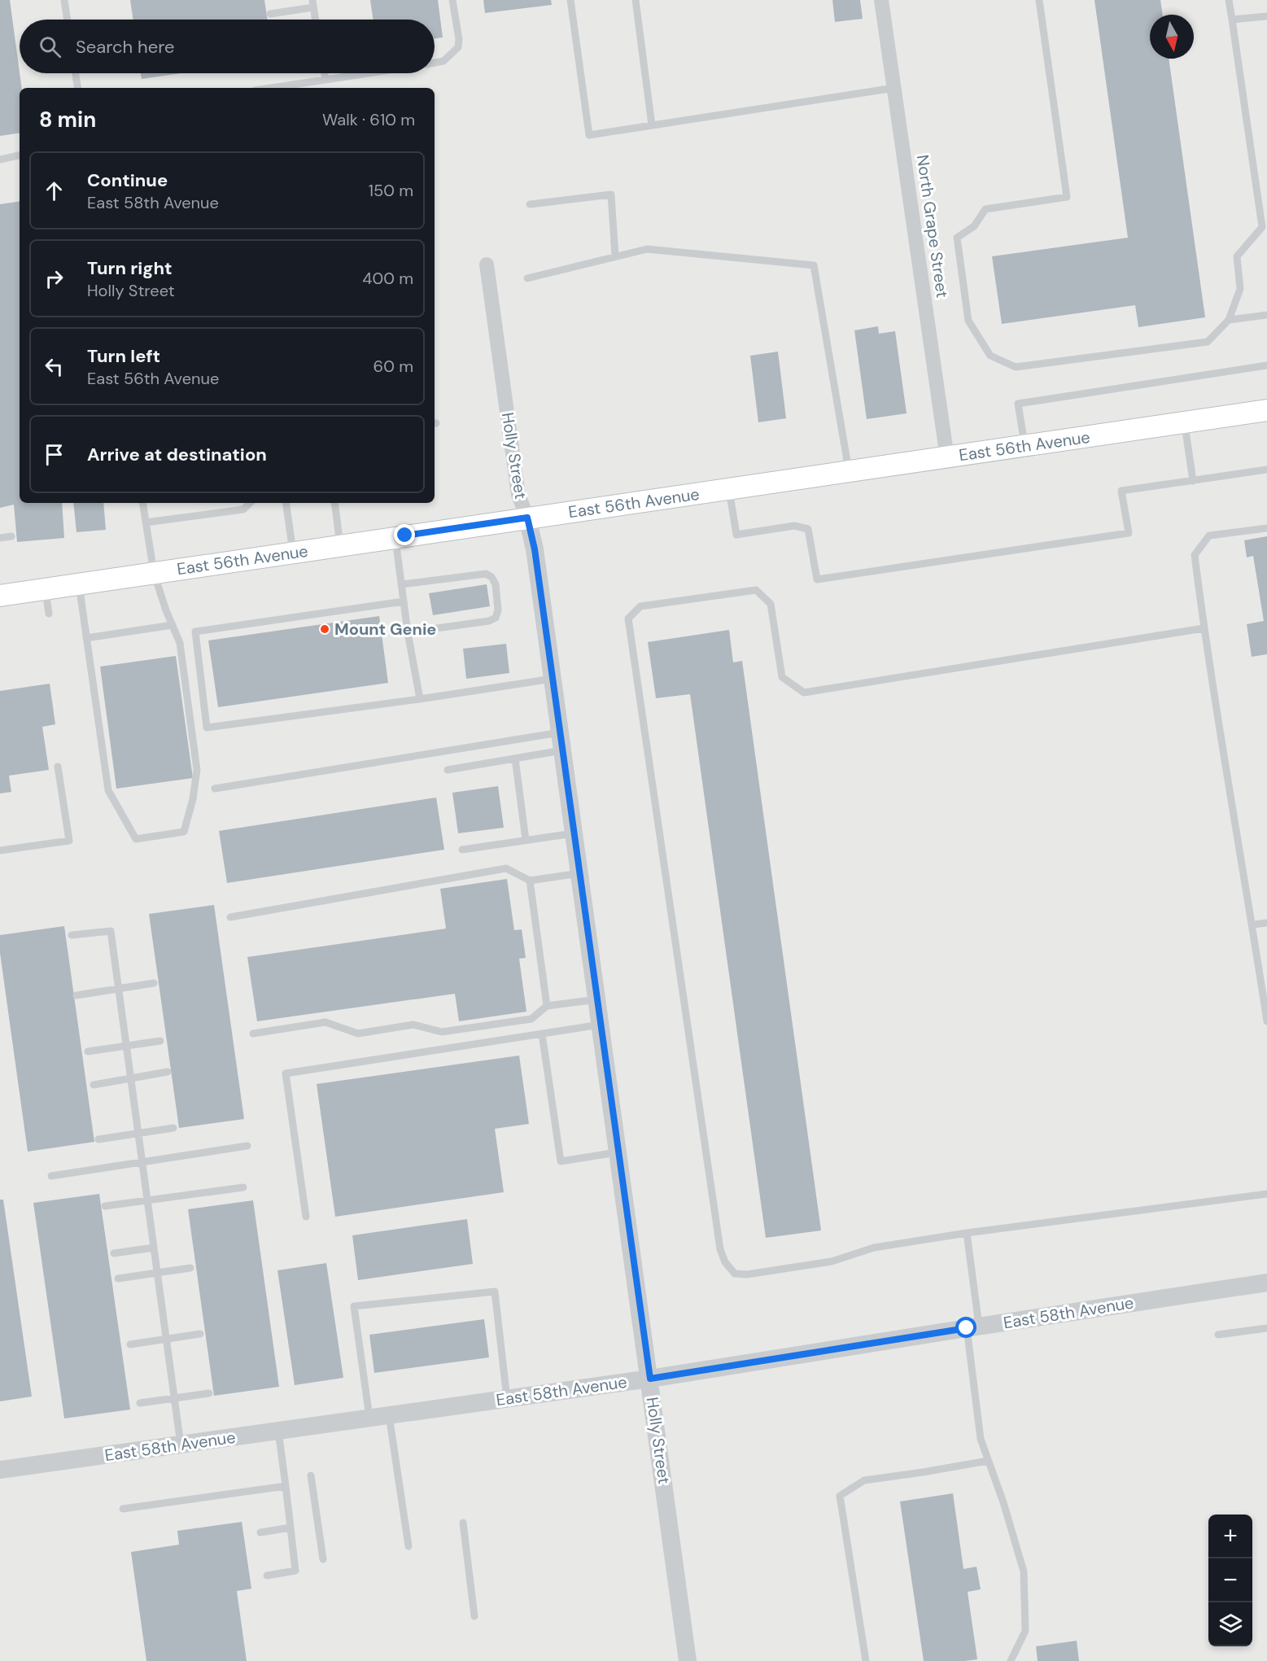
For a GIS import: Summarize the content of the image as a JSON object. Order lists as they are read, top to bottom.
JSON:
{
  "streets": {
    "main road": ["East 56th Avenue"],
    "street": ["North Grape Street", "Holly Street", "East 58th Avenue"]
  },
  "crossings": [
    ["North Grape Street", "East 56th Avenue"],
    ["East 56th Avenue", "Holly Street"],
    ["Holly Street", "East 58th Avenue"]
  ],
  "places": ["Mount Genie"],
  "north": "bottom",
  "page": {
    "search": "Search here",
    "heading": ["8 min", "Walk · 610 m"],
    "list": [
      ["Continue", "East 58th Avenue", "150 m"],
      ["Turn right", "Holly Street", "400 m"],
      ["Turn left", "East 56th Avenue", "60 m"],
      "Arrive at destination"
    ],
    "map_buttons": ["+", "−"]
  }
}
